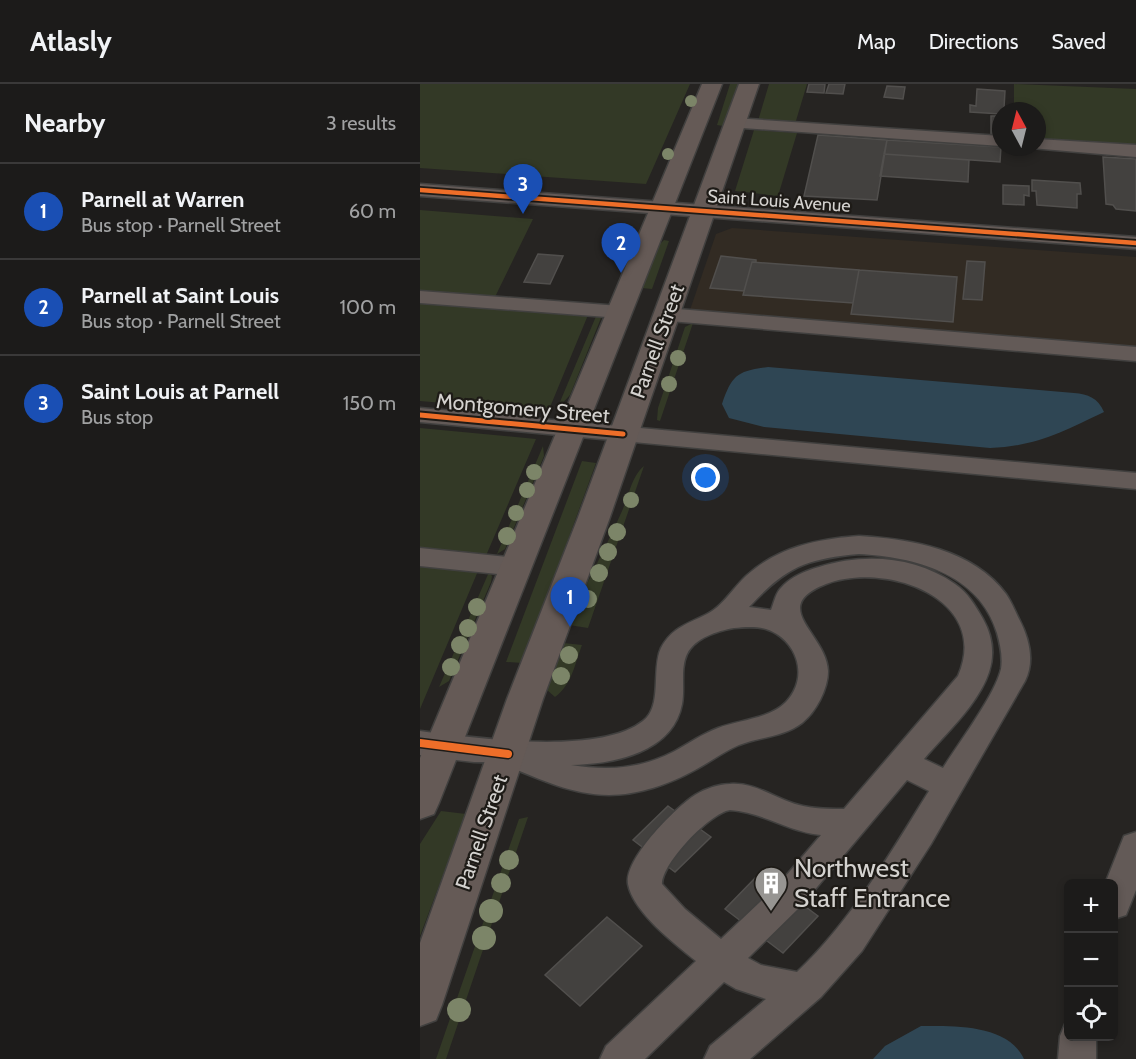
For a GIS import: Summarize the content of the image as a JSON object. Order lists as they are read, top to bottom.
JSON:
{
  "streets": {
    "main road": ["Parnell Street"],
    "street": ["Saint Louis Avenue", "Montgomery Street"]
  },
  "crossings": [
    ["Saint Louis Avenue", "Parnell Street"],
    ["Parnell Street", "Montgomery Street"]
  ],
  "places": {
    "building": ["Northwest Staff Entrance"]
  },
  "north": "top",
  "page": {
    "header": "Atlasly",
    "nav": ["Map", "Directions", "Saved"],
    "heading": ["Nearby", "3 results"],
    "list": [
      {
        "mark": "1",
        "name": "Parnell at Warren",
        "note": "Bus stop · Parnell Street",
        "value": "60 m"
      },
      {
        "mark": "2",
        "name": "Parnell at Saint Louis",
        "note": "Bus stop · Parnell Street",
        "value": "100 m"
      },
      {
        "mark": "3",
        "name": "Saint Louis at Parnell",
        "note": "Bus stop",
        "value": "150 m"
      }
    ],
    "pins": ["3", "2", "1"],
    "map_buttons": ["+", "−"]
  }
}
